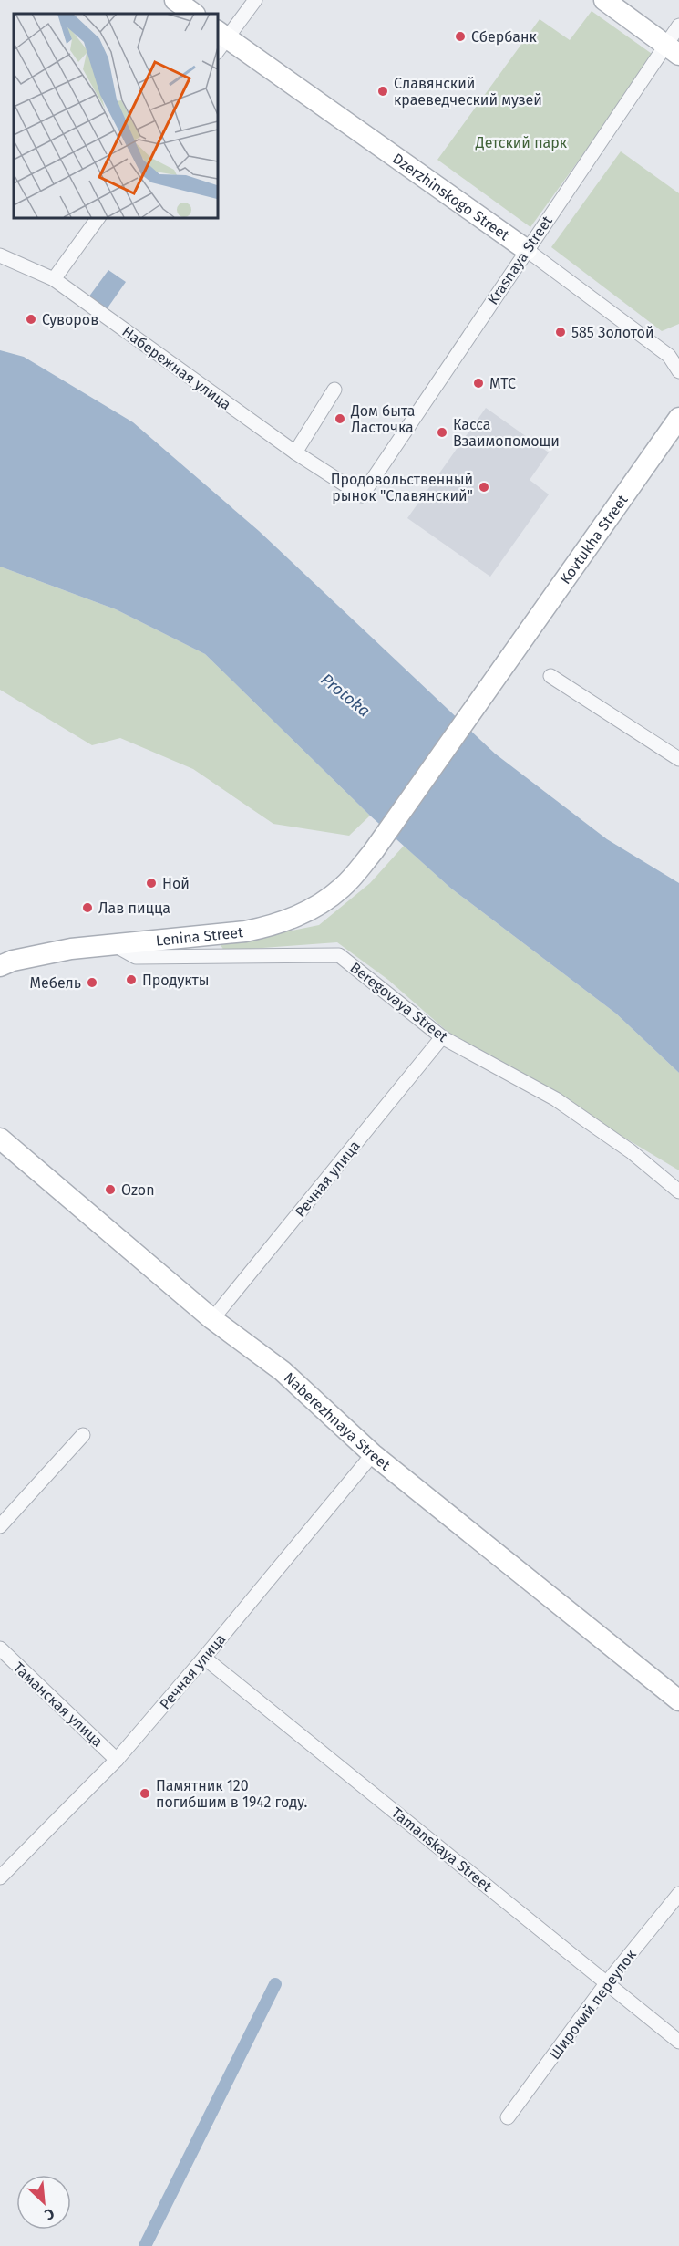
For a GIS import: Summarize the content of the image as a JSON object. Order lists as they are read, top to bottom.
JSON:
{
  "streets": {
    "street": [
      "Dzerzhinskogo Street",
      "Krasnaya Street",
      "Набережная улица",
      "Kovtukha Street",
      "Lenina Street",
      "Beregovaya Street",
      "Речная улица",
      "Naberezhnaya Street",
      "Таманская улица",
      "Tamanskaya Street",
      "Широкий переулок"
    ]
  },
  "crossings": [
    ["Dzerzhinskogo Street", "Krasnaya Street"],
    ["Krasnaya Street", "Набережная улица"],
    ["Kovtukha Street", "Lenina Street"],
    ["Lenina Street", "Beregovaya Street"],
    ["Beregovaya Street", "Речная улица"],
    ["Речная улица", "Naberezhnaya Street"],
    ["Речная улица", "Таманская улица"],
    ["Речная улица", "Tamanskaya Street"],
    ["Tamanskaya Street", "Широкий переулок"]
  ],
  "water": ["Protoka"],
  "parks": ["Детский парк"],
  "places": [
    "Сбербанк",
    "Славянский краеведческий музей",
    "Суворов",
    "585 Золотой",
    "МТС",
    "Дом быта Ласточка",
    "Касса Взаимопомощи",
    "Продовольственный рынок \"Славянский\"",
    "Ной",
    "Лав пицца",
    "Продукты",
    "Мебель",
    "Ozon",
    "Памятник 120 погибшим в 1942 году."
  ],
  "north": "bottom right"
}
